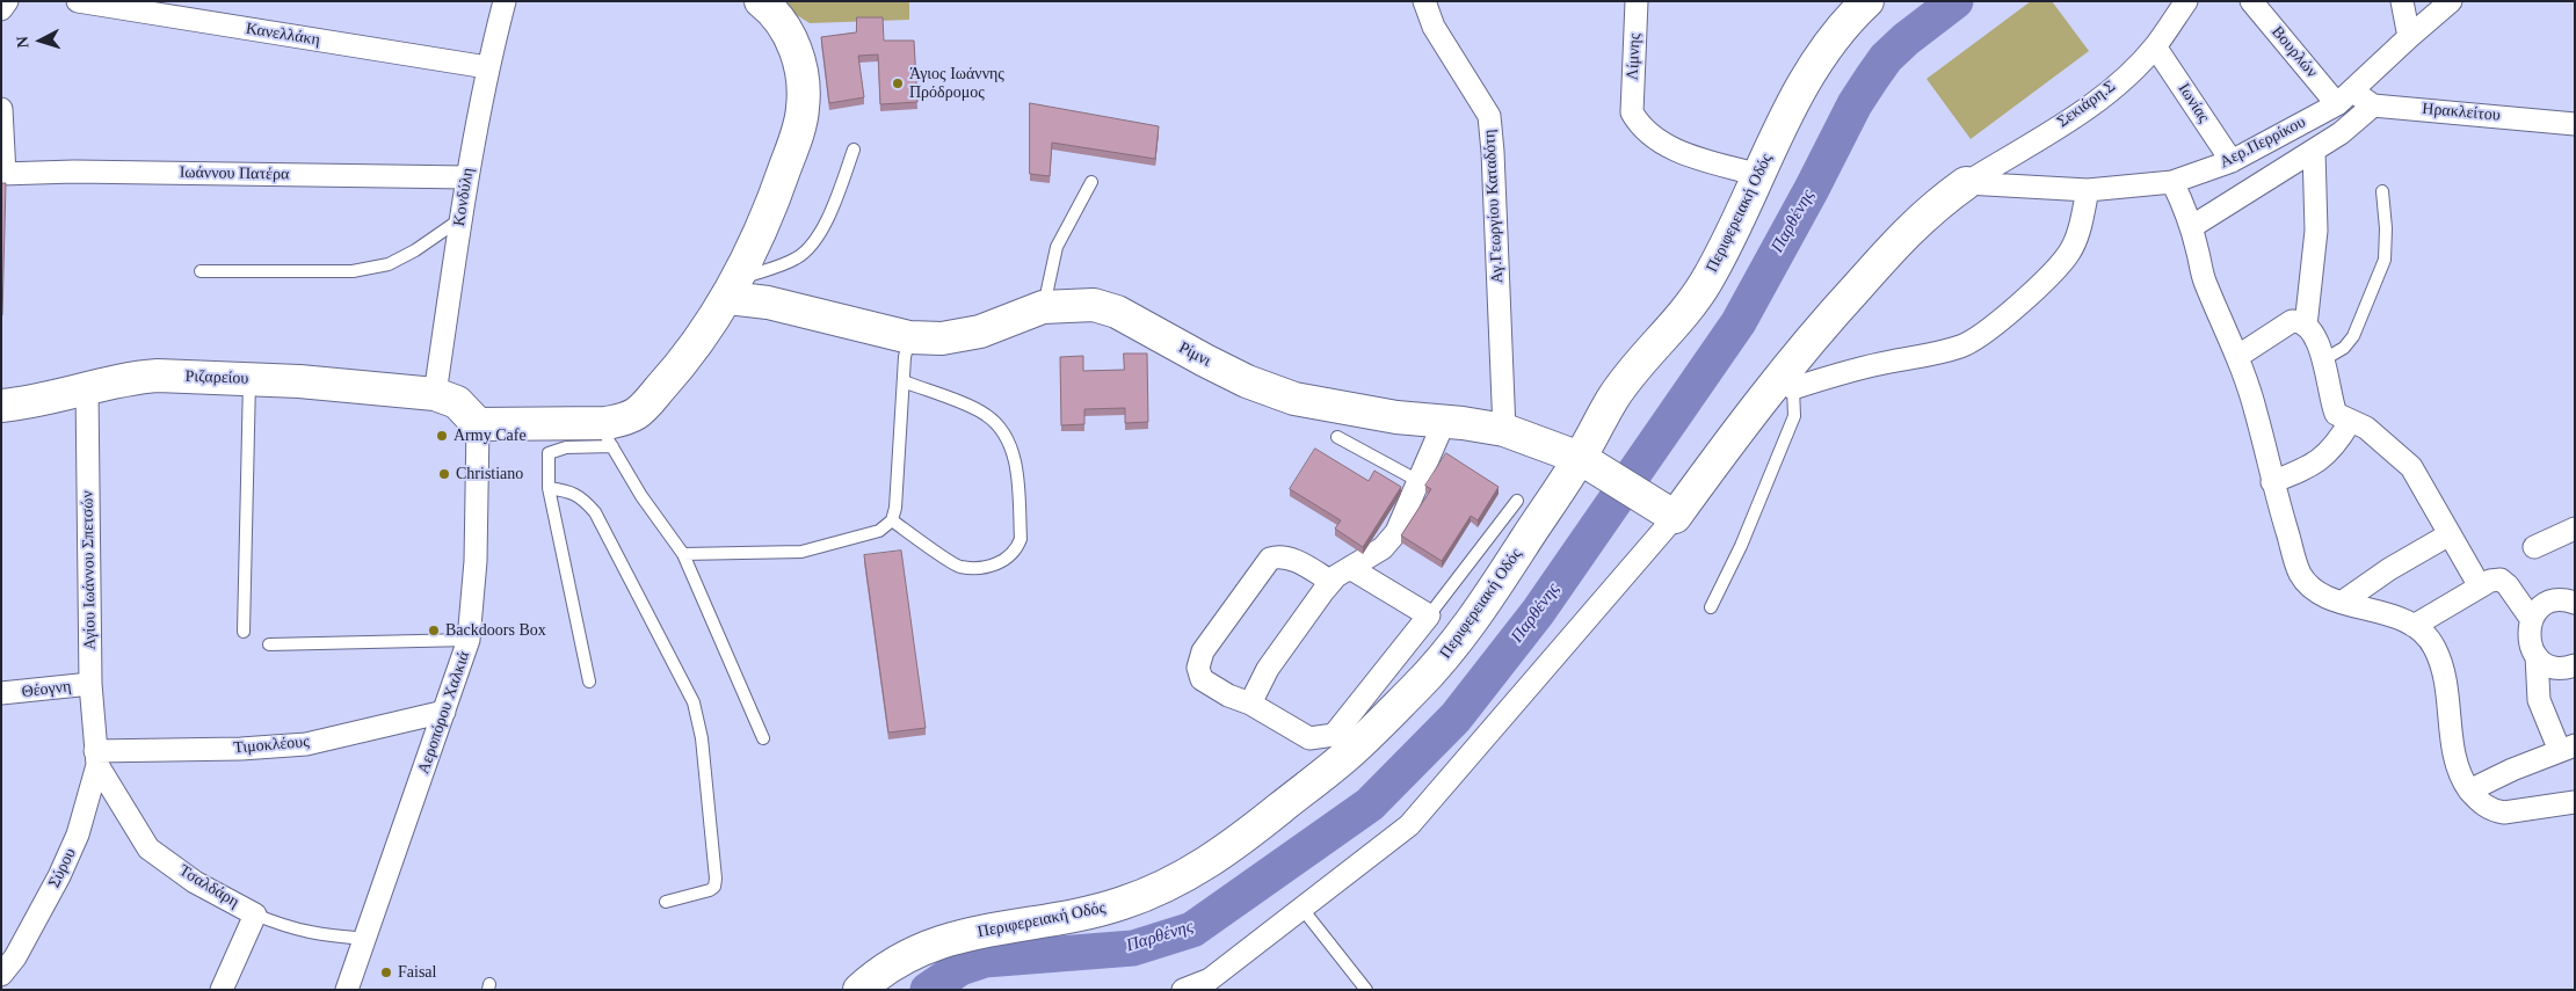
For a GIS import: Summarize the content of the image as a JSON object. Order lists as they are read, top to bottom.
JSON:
{
  "streets": {
    "street": [
      "Κανελλάκη",
      "Βουρλών",
      "Λίμνης",
      "Ιωνίας",
      "Σεκιάρη.Σ",
      "Ηρακλείτου",
      "Αερ.Περρίκου",
      "Ιωάννου Πατέρα",
      "Κονδύλη",
      "Αγ.Γεωργίου Καταδότη",
      "Περιφερειακή Οδός",
      "Ρίμνι",
      "Ριζαρείου",
      "Αγίου Ιωάννου Σπετσών",
      "Θέογνη",
      "Αεροπόρου Χαλκιά",
      "Τιμοκλέους",
      "Σύρου",
      "Τσαλδάρη"
    ]
  },
  "crossings": [
    ["Κανελλάκη", "Κονδύλη"],
    ["Βουρλών", "Ηρακλείτου"],
    ["Βουρλών", "Αερ.Περρίκου"],
    ["Λίμνης", "Περιφερειακή Οδός"],
    ["Ιωνίας", "Σεκιάρη.Σ"],
    ["Ιωνίας", "Αερ.Περρίκου"],
    ["Σεκιάρη.Σ", "Αερ.Περρίκου"],
    ["Ηρακλείτου", "Αερ.Περρίκου"],
    ["Ιωάννου Πατέρα", "Κονδύλη"],
    ["Κονδύλη", "Ριζαρείου"],
    ["Αγ.Γεωργίου Καταδότη", "Ρίμνι"],
    ["Περιφερειακή Οδός", "Ρίμνι"],
    ["Ριζαρείου", "Αγίου Ιωάννου Σπετσών"],
    ["Ριζαρείου", "Αεροπόρου Χαλκιά"],
    ["Αγίου Ιωάννου Σπετσών", "Θέογνη"],
    ["Αγίου Ιωάννου Σπετσών", "Τιμοκλέους"],
    ["Αγίου Ιωάννου Σπετσών", "Σύρου"],
    ["Αγίου Ιωάννου Σπετσών", "Τσαλδάρη"],
    ["Αεροπόρου Χαλκιά", "Τιμοκλέους"],
    ["Αεροπόρου Χαλκιά", "Τσαλδάρη"],
    ["Τιμοκλέους", "Σύρου"],
    ["Τιμοκλέους", "Τσαλδάρη"],
    ["Σύρου", "Τσαλδάρη"]
  ],
  "water": ["Παρθένης"],
  "places": [
    "Άγιος Ιωάννης Πρόδρομος",
    "Army Cafe",
    "Christiano",
    "Backdoors Box",
    "Faisal"
  ],
  "north": "left"
}
